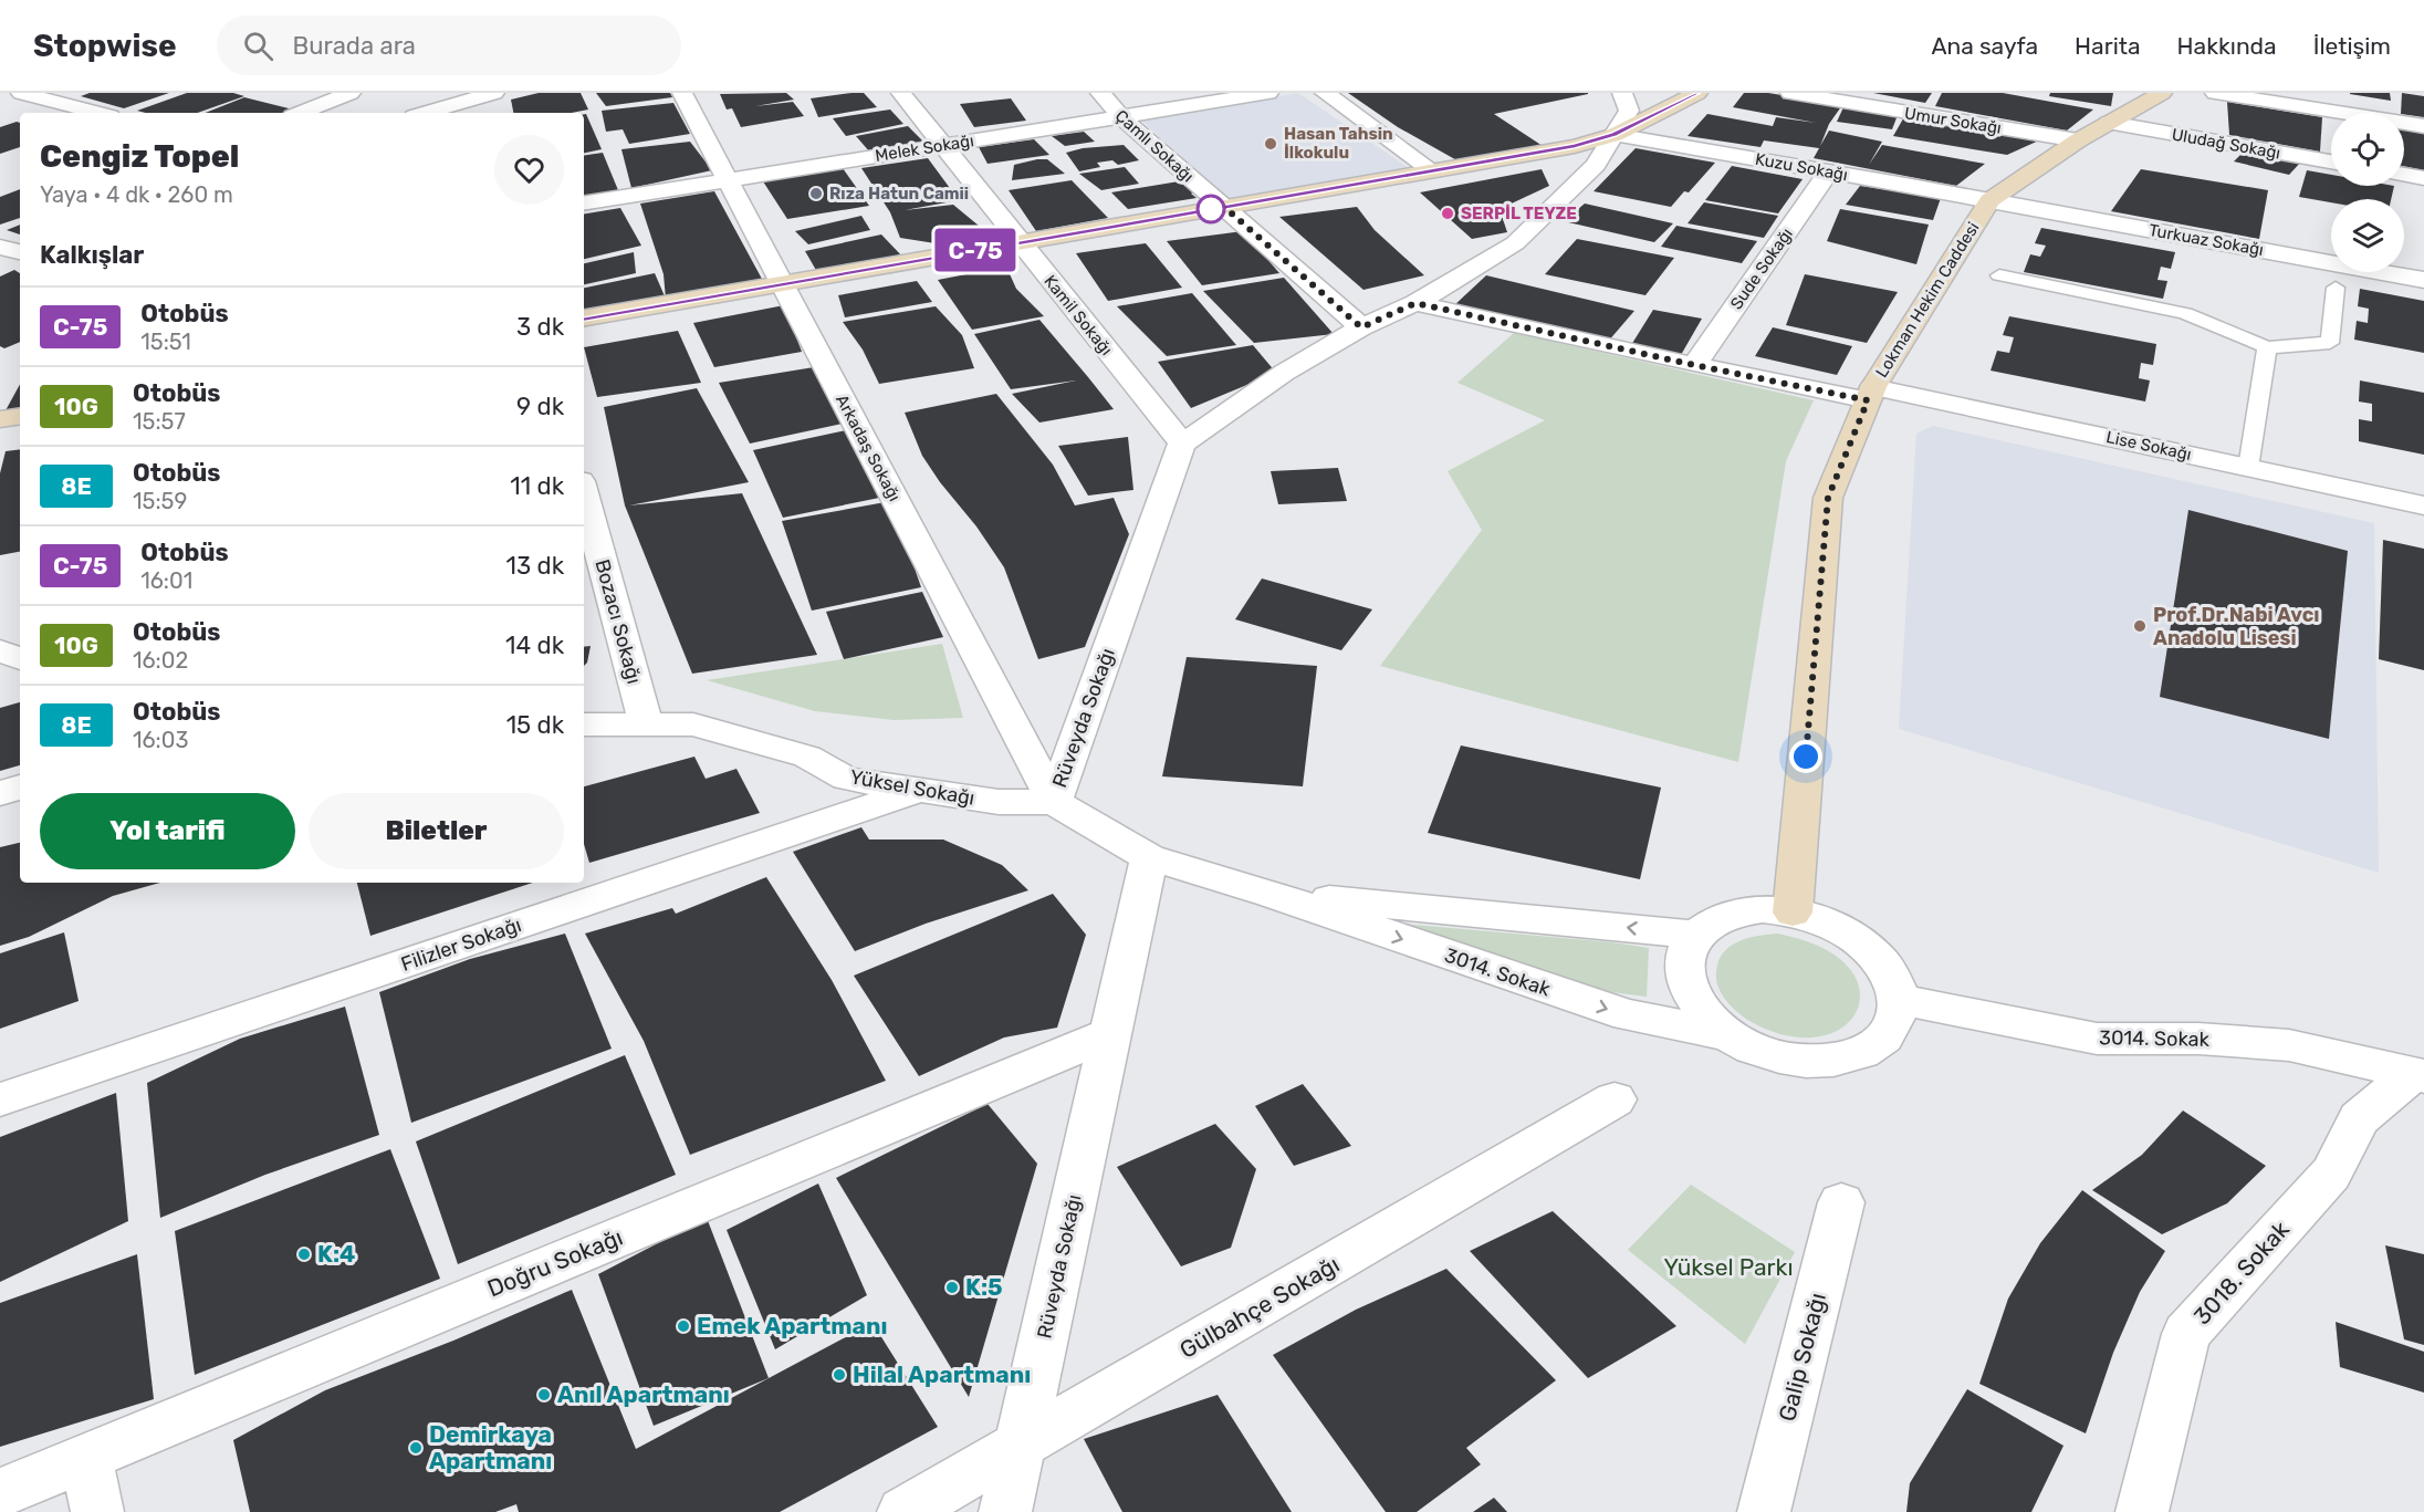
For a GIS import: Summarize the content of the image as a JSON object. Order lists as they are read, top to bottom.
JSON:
{
  "streets": {
    "street": [
      "Umur Sokağı",
      "Uludağ Sokağı",
      "Çamlı Sokağı",
      "Melek Sokağı",
      "Kuzu Sokağı",
      "Turkuaz Sokağı",
      "Sude Sokağı",
      "Lokman Hekim Caddesi",
      "Kamil Sokağı",
      "Lise Sokağı",
      "Arkadaş Sokağı",
      "Bozacı Sokağı",
      "Rüveyda Sokağı",
      "Yüksel Sokağı",
      "Filizler Sokağı",
      "3014. Sokak",
      "Doğru Sokağı",
      "3018. Sokak",
      "Gülbahçe Sokağı",
      "Galip Sokağı"
    ]
  },
  "crossings": [
    ["Umur Sokağı", "Lokman Hekim Caddesi"],
    ["Uludağ Sokağı", "Lokman Hekim Caddesi"],
    ["Çamlı Sokağı", "Melek Sokağı"],
    ["Melek Sokağı", "Kamil Sokağı"],
    ["Melek Sokağı", "Arkadaş Sokağı"],
    ["Kuzu Sokağı", "Turkuaz Sokağı"],
    ["Kuzu Sokağı", "Sude Sokağı"],
    ["Kuzu Sokağı", "Lokman Hekim Caddesi"],
    ["Turkuaz Sokağı", "Lokman Hekim Caddesi"],
    ["Lokman Hekim Caddesi", "Lise Sokağı"],
    ["Lokman Hekim Caddesi", "3014. Sokak"],
    ["Kamil Sokağı", "Rüveyda Sokağı"],
    ["Arkadaş Sokağı", "Rüveyda Sokağı"],
    ["Arkadaş Sokağı", "Yüksel Sokağı"],
    ["Bozacı Sokağı", "Yüksel Sokağı"],
    ["Rüveyda Sokağı", "Yüksel Sokağı"],
    ["Rüveyda Sokağı", "3014. Sokak"],
    ["Rüveyda Sokağı", "Doğru Sokağı"],
    ["Rüveyda Sokağı", "Gülbahçe Sokağı"],
    ["Yüksel Sokağı", "Filizler Sokağı"],
    ["3014. Sokak", "3018. Sokak"]
  ],
  "parks": ["Yüksel Parkı"],
  "places": [
    "Hasan Tahsin İlkokulu",
    "Rıza Hatun Camii",
    "SERPİL TEYZE",
    "Prof.Dr.Nabi Avcı Anadolu Lisesi",
    "K:4",
    "K:5",
    "Emek Apartmanı",
    "Hilal Apartmanı",
    "Anıl Apartmanı",
    "Demirkaya Apartmanı"
  ],
  "lines": ["bus line C-75"],
  "page": {
    "header": "Stopwise",
    "search": "Burada ara",
    "nav": [
      "Ana sayfa",
      "Harita",
      "Hakkında",
      "İletişim"
    ],
    "on_map": "C-75",
    "heading": [
      ["Cengiz Topel", "Yaya · 4 dk · 260 m"],
      "Kalkışlar"
    ],
    "list": [
      {
        "mark": "C-75",
        "name": "Otobüs",
        "note": "15:51",
        "value": "3 dk"
      },
      {
        "mark": "10G",
        "name": "Otobüs",
        "note": "15:57",
        "value": "9 dk"
      },
      {
        "mark": "8E",
        "name": "Otobüs",
        "note": "15:59",
        "value": "11 dk"
      },
      {
        "mark": "C-75",
        "name": "Otobüs",
        "note": "16:01",
        "value": "13 dk"
      },
      {
        "mark": "10G",
        "name": "Otobüs",
        "note": "16:02",
        "value": "14 dk"
      },
      {
        "mark": "8E",
        "name": "Otobüs",
        "note": "16:03",
        "value": "15 dk"
      }
    ],
    "buttons": ["Yol tarifi", "Biletler"]
  }
}
